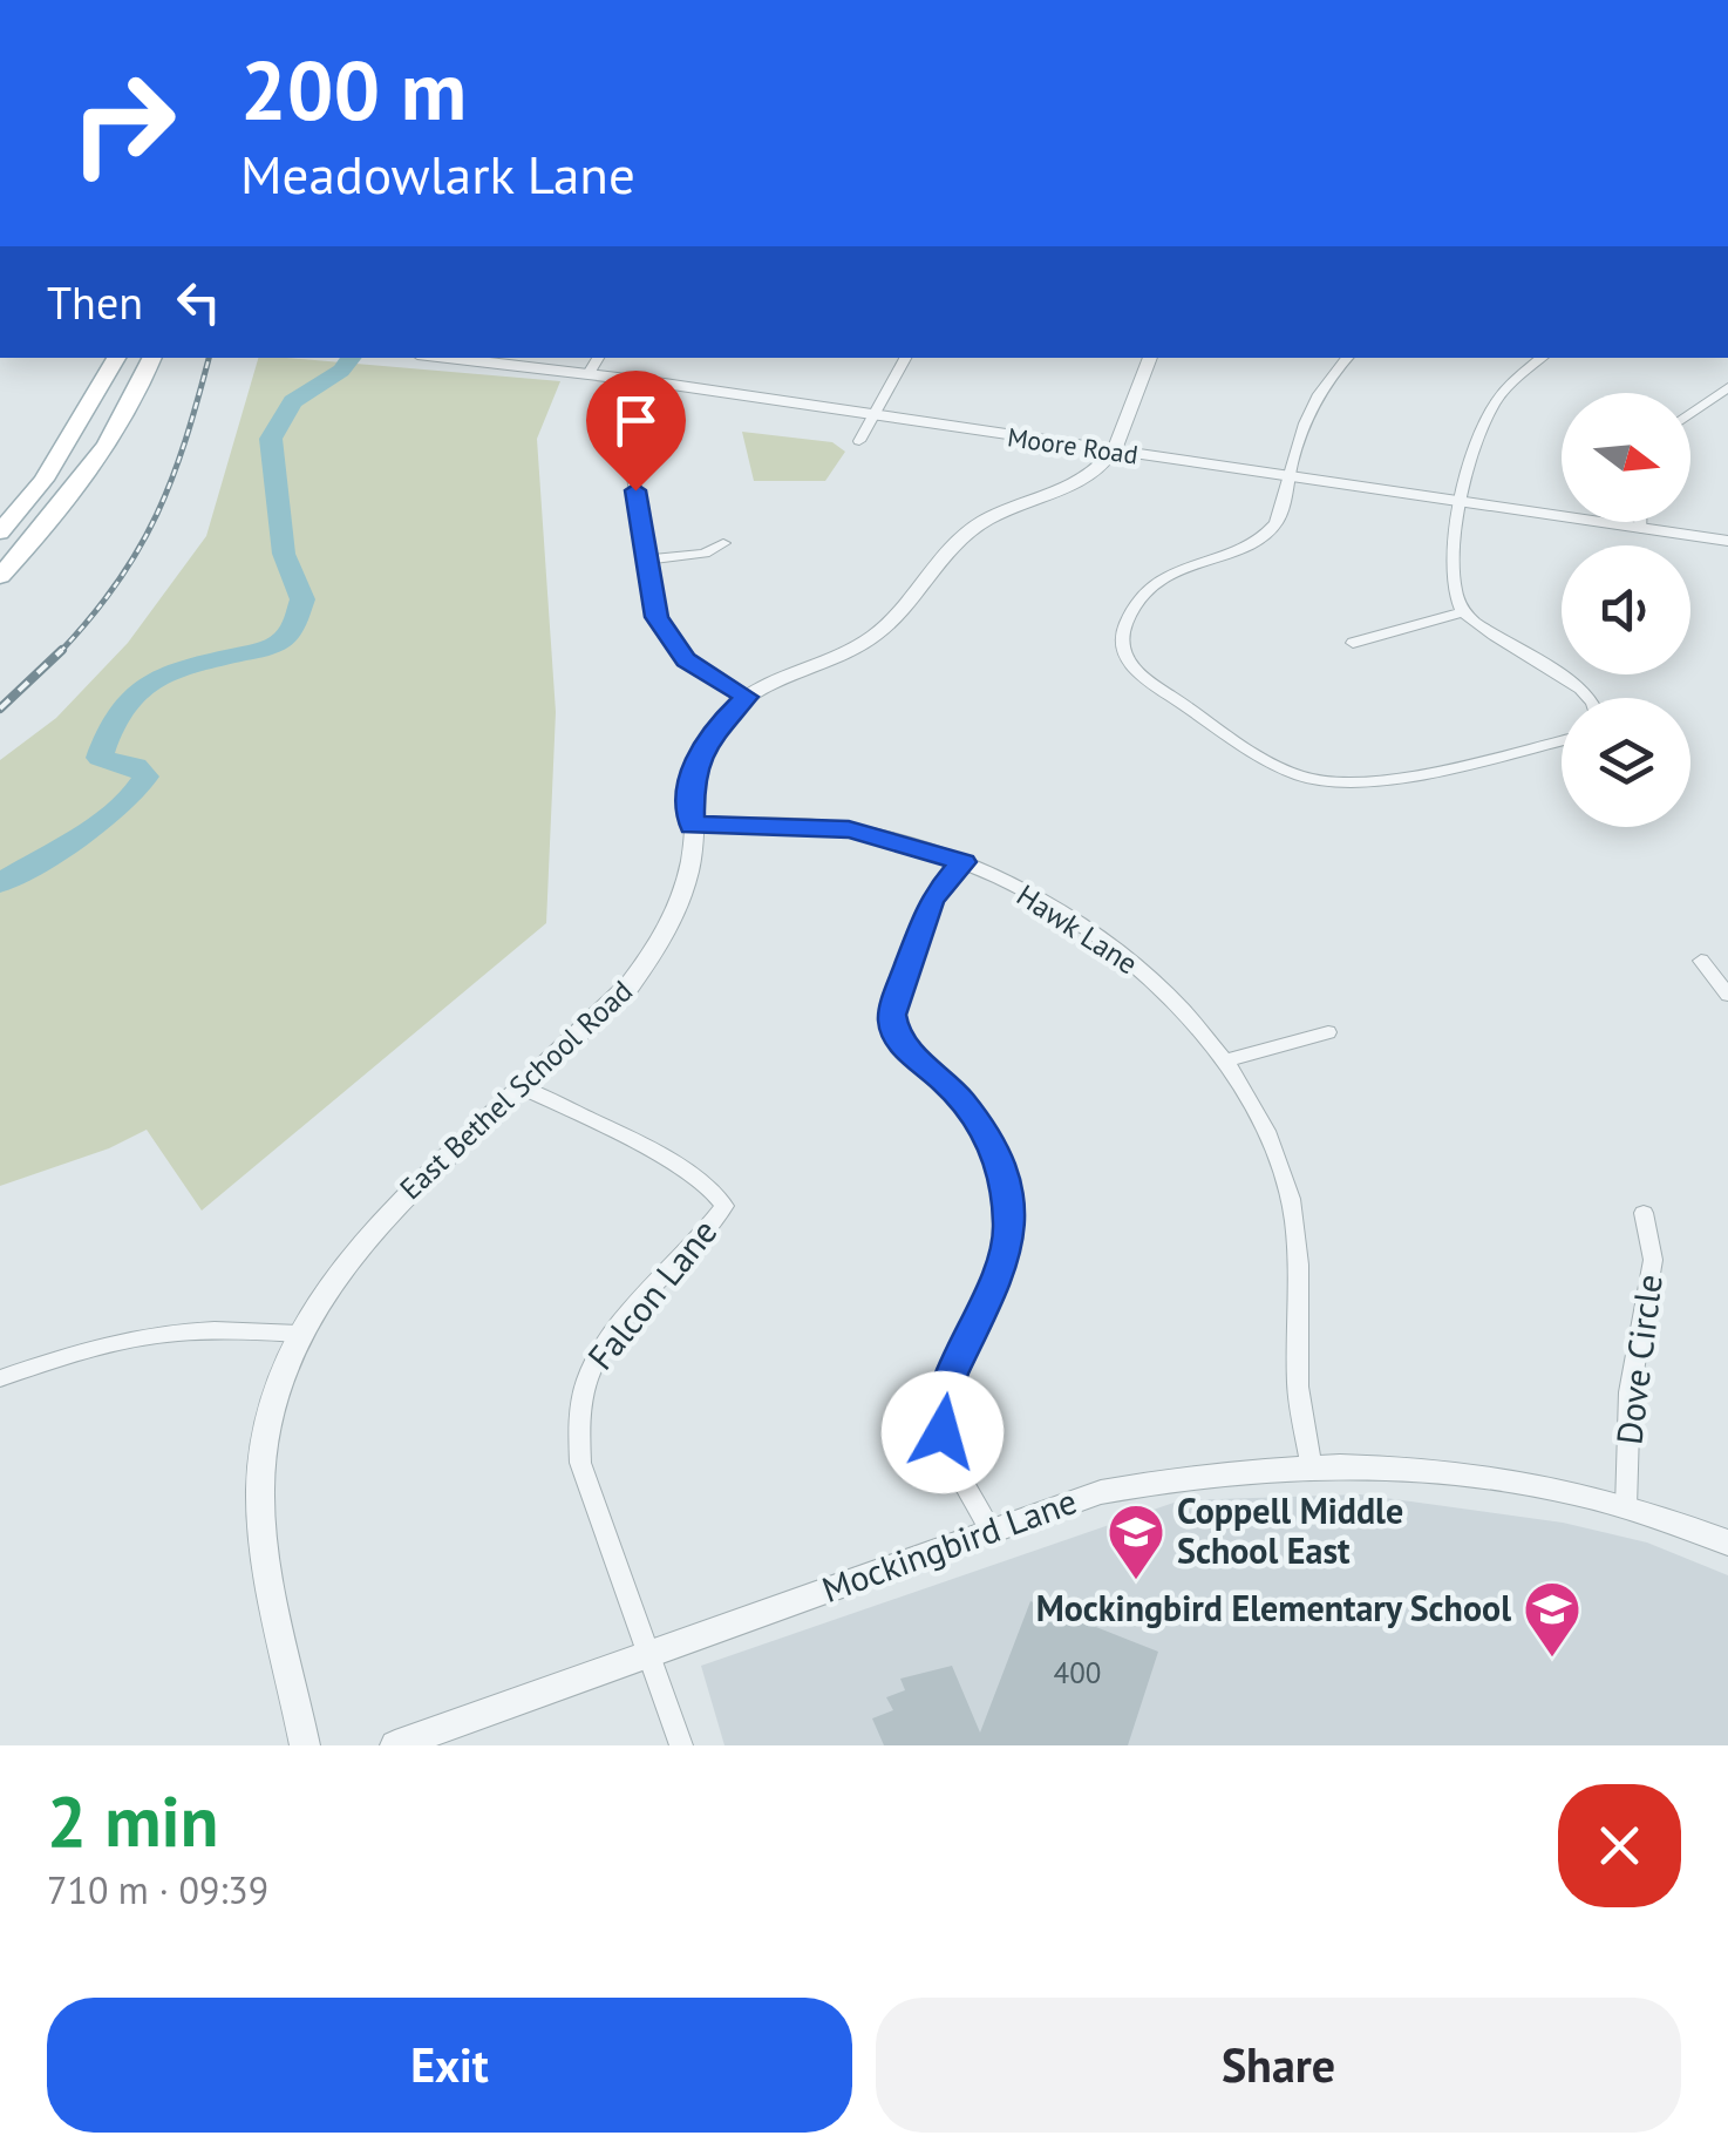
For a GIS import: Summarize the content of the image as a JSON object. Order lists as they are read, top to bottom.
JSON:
{
  "streets": {
    "street": [
      "Moore Road",
      "Hawk Lane",
      "East Bethel School Road",
      "Falcon Lane",
      "Dove Circle",
      "Mockingbird Lane"
    ]
  },
  "crossings": [
    ["Moore Road", "East Bethel School Road"],
    ["Hawk Lane", "East Bethel School Road"],
    ["Hawk Lane", "Mockingbird Lane"],
    ["East Bethel School Road", "Falcon Lane"],
    ["Falcon Lane", "Mockingbird Lane"],
    ["Dove Circle", "Mockingbird Lane"]
  ],
  "places": {
    "school or university": ["Coppell Middle School East", "Mockingbird Elementary School"]
  },
  "house_numbers": ["400"],
  "north": "right",
  "page": {
    "turn": ["200 m", "Meadowlark Lane"],
    "then": "Then",
    "heading": ["2 min", "710 m · 09:39"],
    "buttons": ["Exit", "Share"]
  }
}
